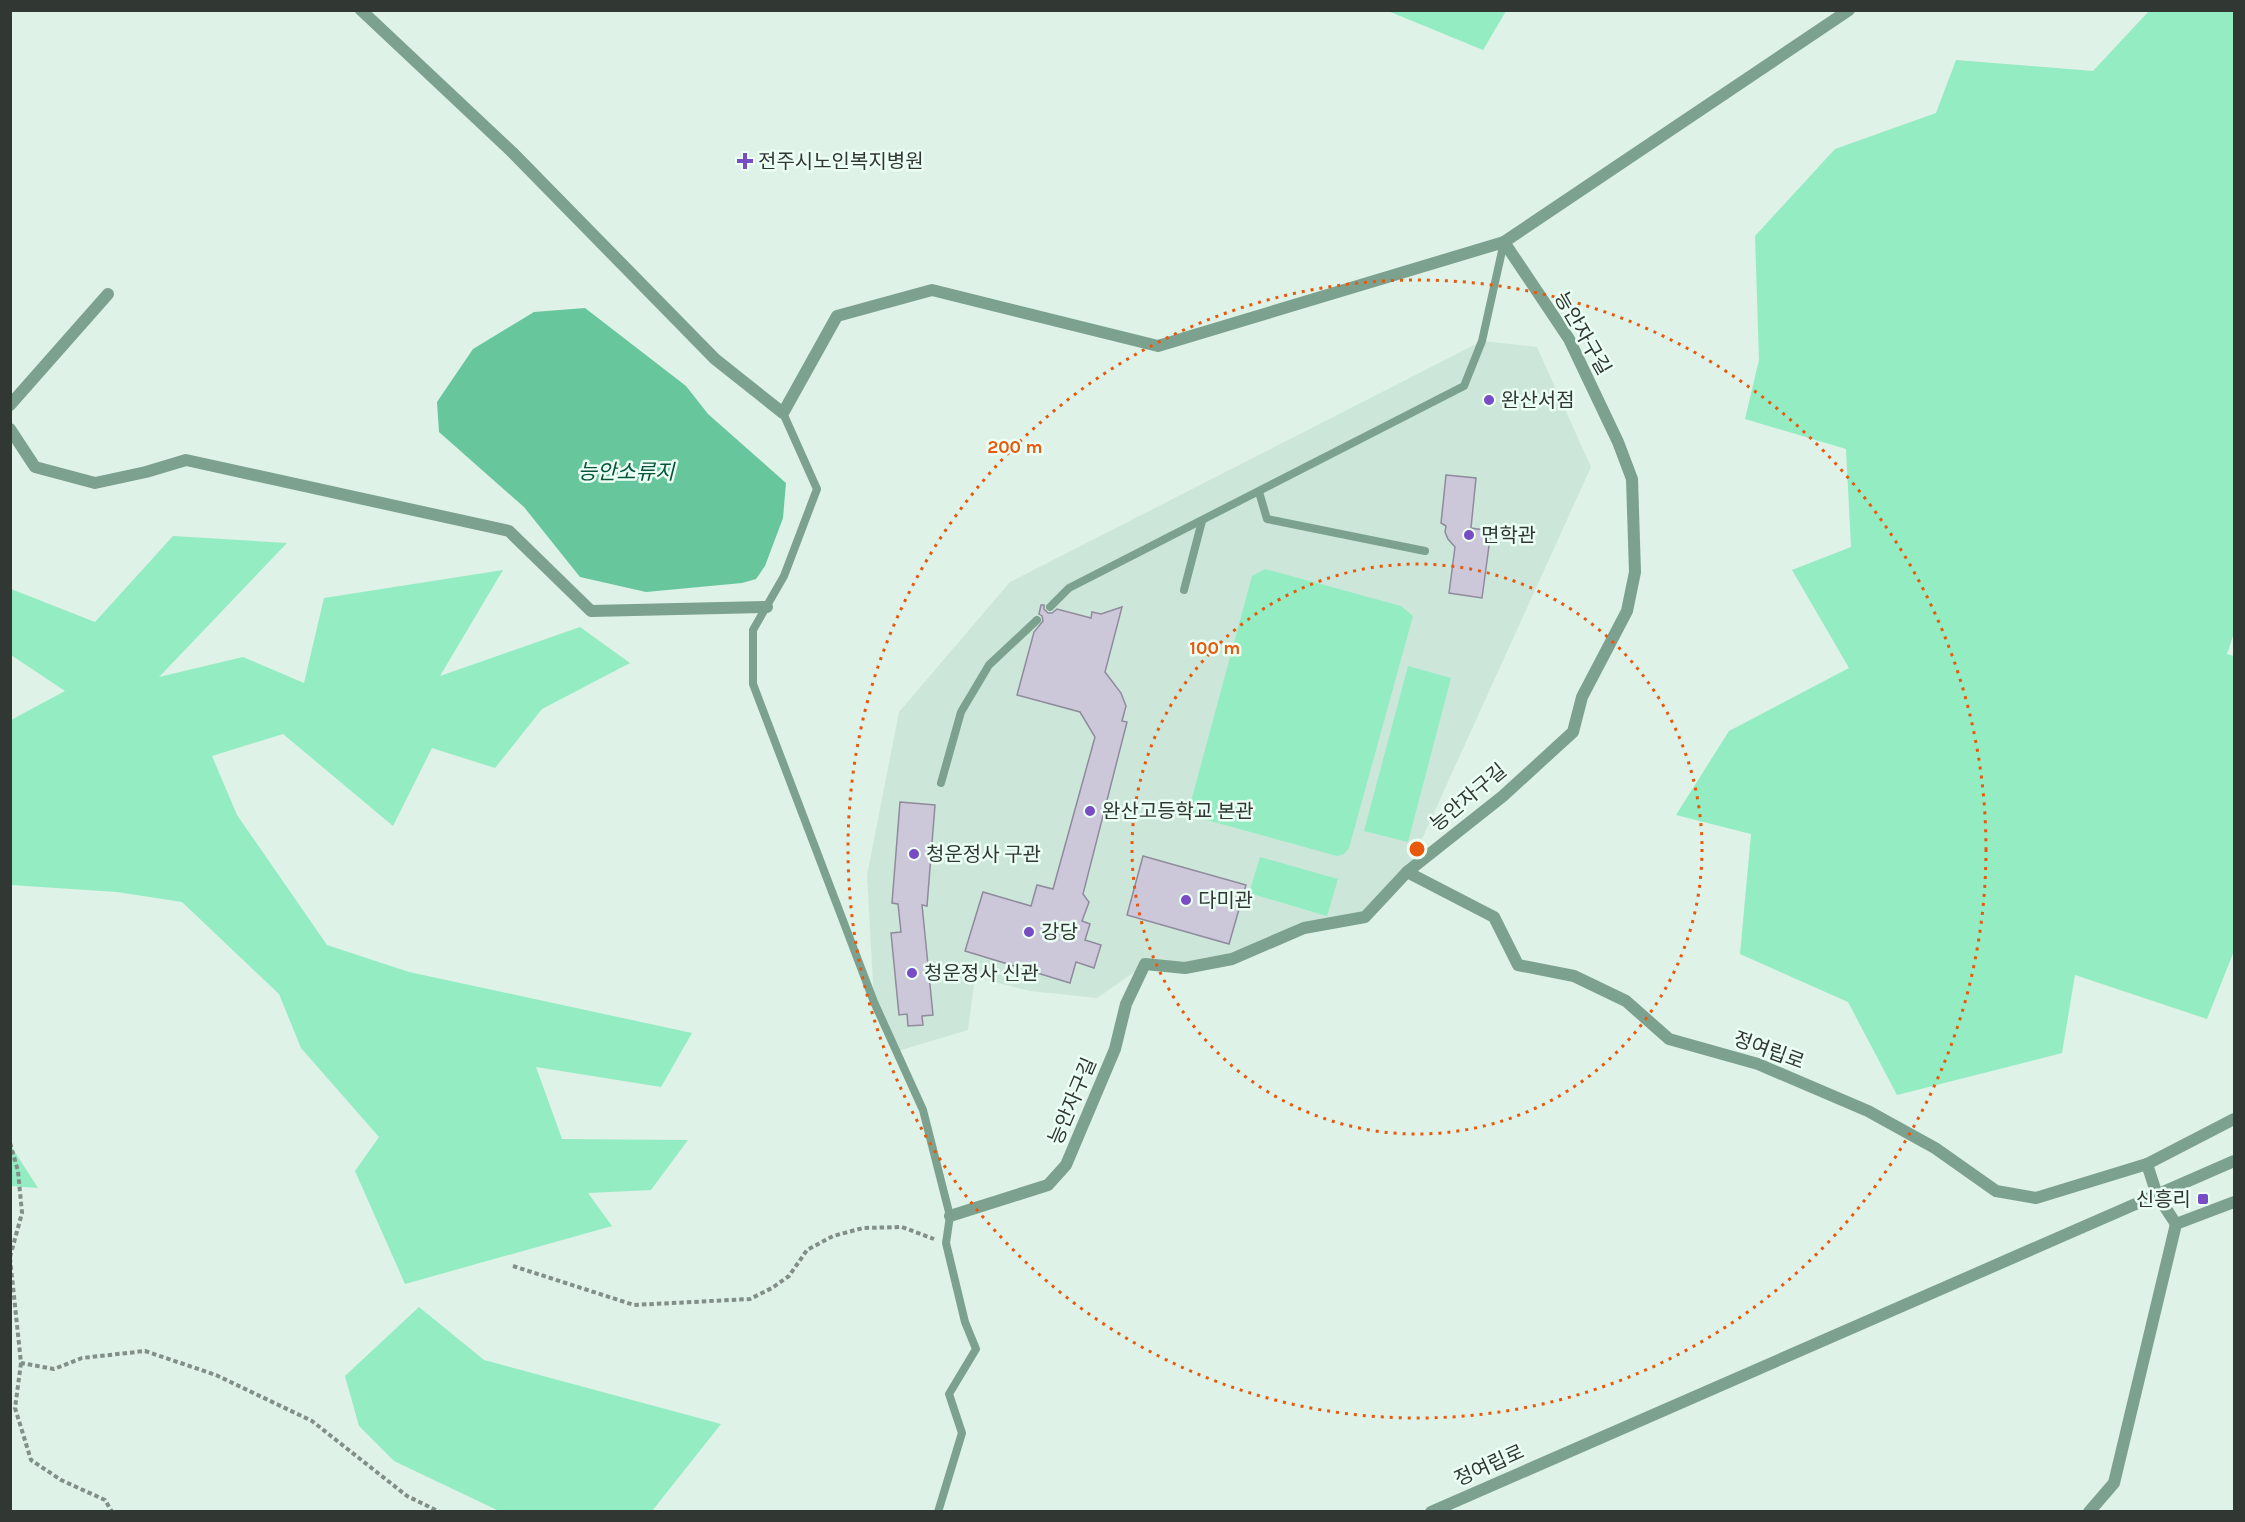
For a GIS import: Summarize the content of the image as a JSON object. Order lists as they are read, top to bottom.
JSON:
{
  "streets": {
    "street": ["능안자구길", "정여립로"]
  },
  "crossings": [
    ["능안자구길", "정여립로"]
  ],
  "water": ["능안소류지"],
  "places": {
    "health": ["전주시노인복지병원"],
    "other": [
      "완산서점",
      "면학관",
      "완산고등학교 본관",
      "청운정사 구관",
      "다미관",
      "강당",
      "청운정사 신관"
    ],
    "transit": ["신흥리"]
  },
  "rings": ["200 m", "100 m"]
}
